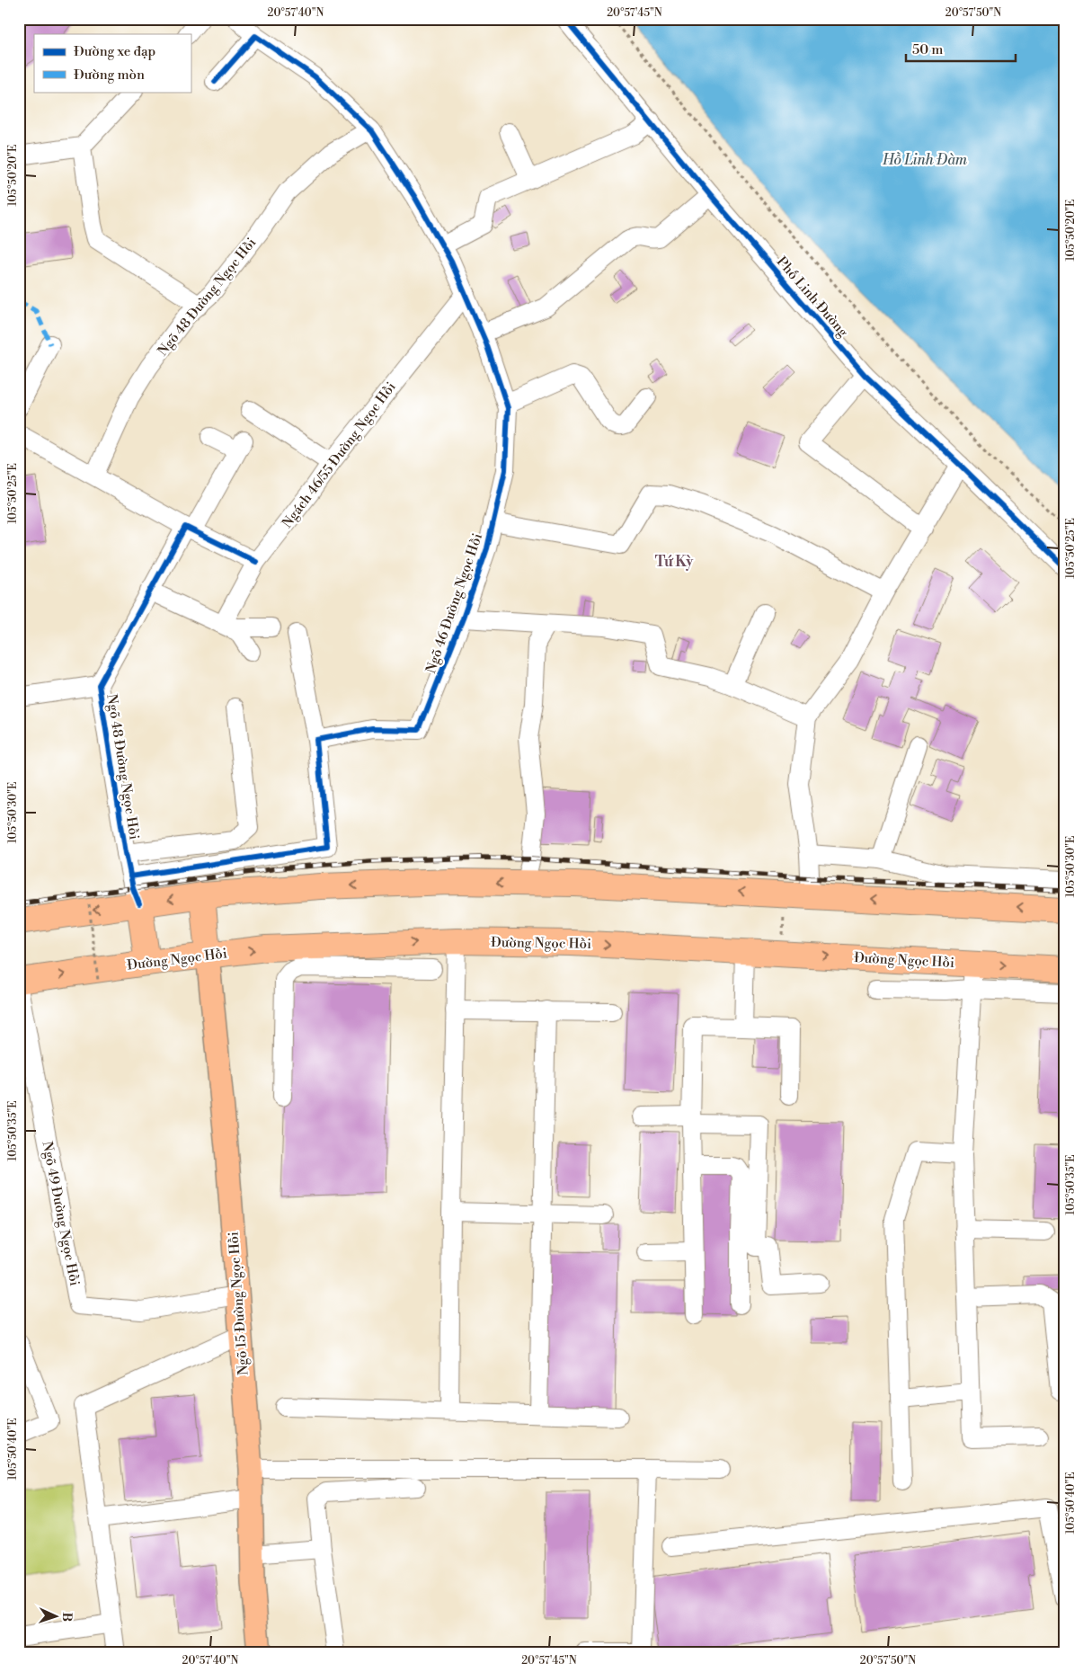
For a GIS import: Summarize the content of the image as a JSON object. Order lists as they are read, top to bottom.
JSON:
{
  "streets": {
    "highway": ["Đường Ngọc Hồi"],
    "main road": ["Ngõ 15 Đường Ngọc Hồi"],
    "street": [
      "Ngõ 48 Đường Ngọc Hồi",
      "Phố Linh Đường",
      "Ngách 46/55 Đường Ngọc Hồi",
      "Ngõ 46 Đường Ngọc Hồi",
      "Ngõ 49 Đường Ngọc Hồi"
    ]
  },
  "crossings": [
    ["Ngõ 48 Đường Ngọc Hồi", "Ngõ 46 Đường Ngọc Hồi"],
    ["Ngách 46/55 Đường Ngọc Hồi", "Ngõ 46 Đường Ngọc Hồi"],
    ["Đường Ngọc Hồi", "Ngõ 15 Đường Ngọc Hồi"],
    ["Ngõ 49 Đường Ngọc Hồi", "Ngõ 15 Đường Ngọc Hồi"]
  ],
  "districts": ["Tứ Kỳ"],
  "water": ["Hồ Linh Đàm"],
  "legend": ["Đường xe đạp", "Đường mòn"],
  "scale_bar": "50 m",
  "north": "right",
  "coordinates": [
    "20°57'40\"N",
    "20°57'45\"N",
    "20°57'50\"N",
    "105°50'20\"E",
    "105°50'25\"E",
    "105°50'30\"E",
    "105°50'35\"E",
    "105°50'40\"E"
  ]
}
